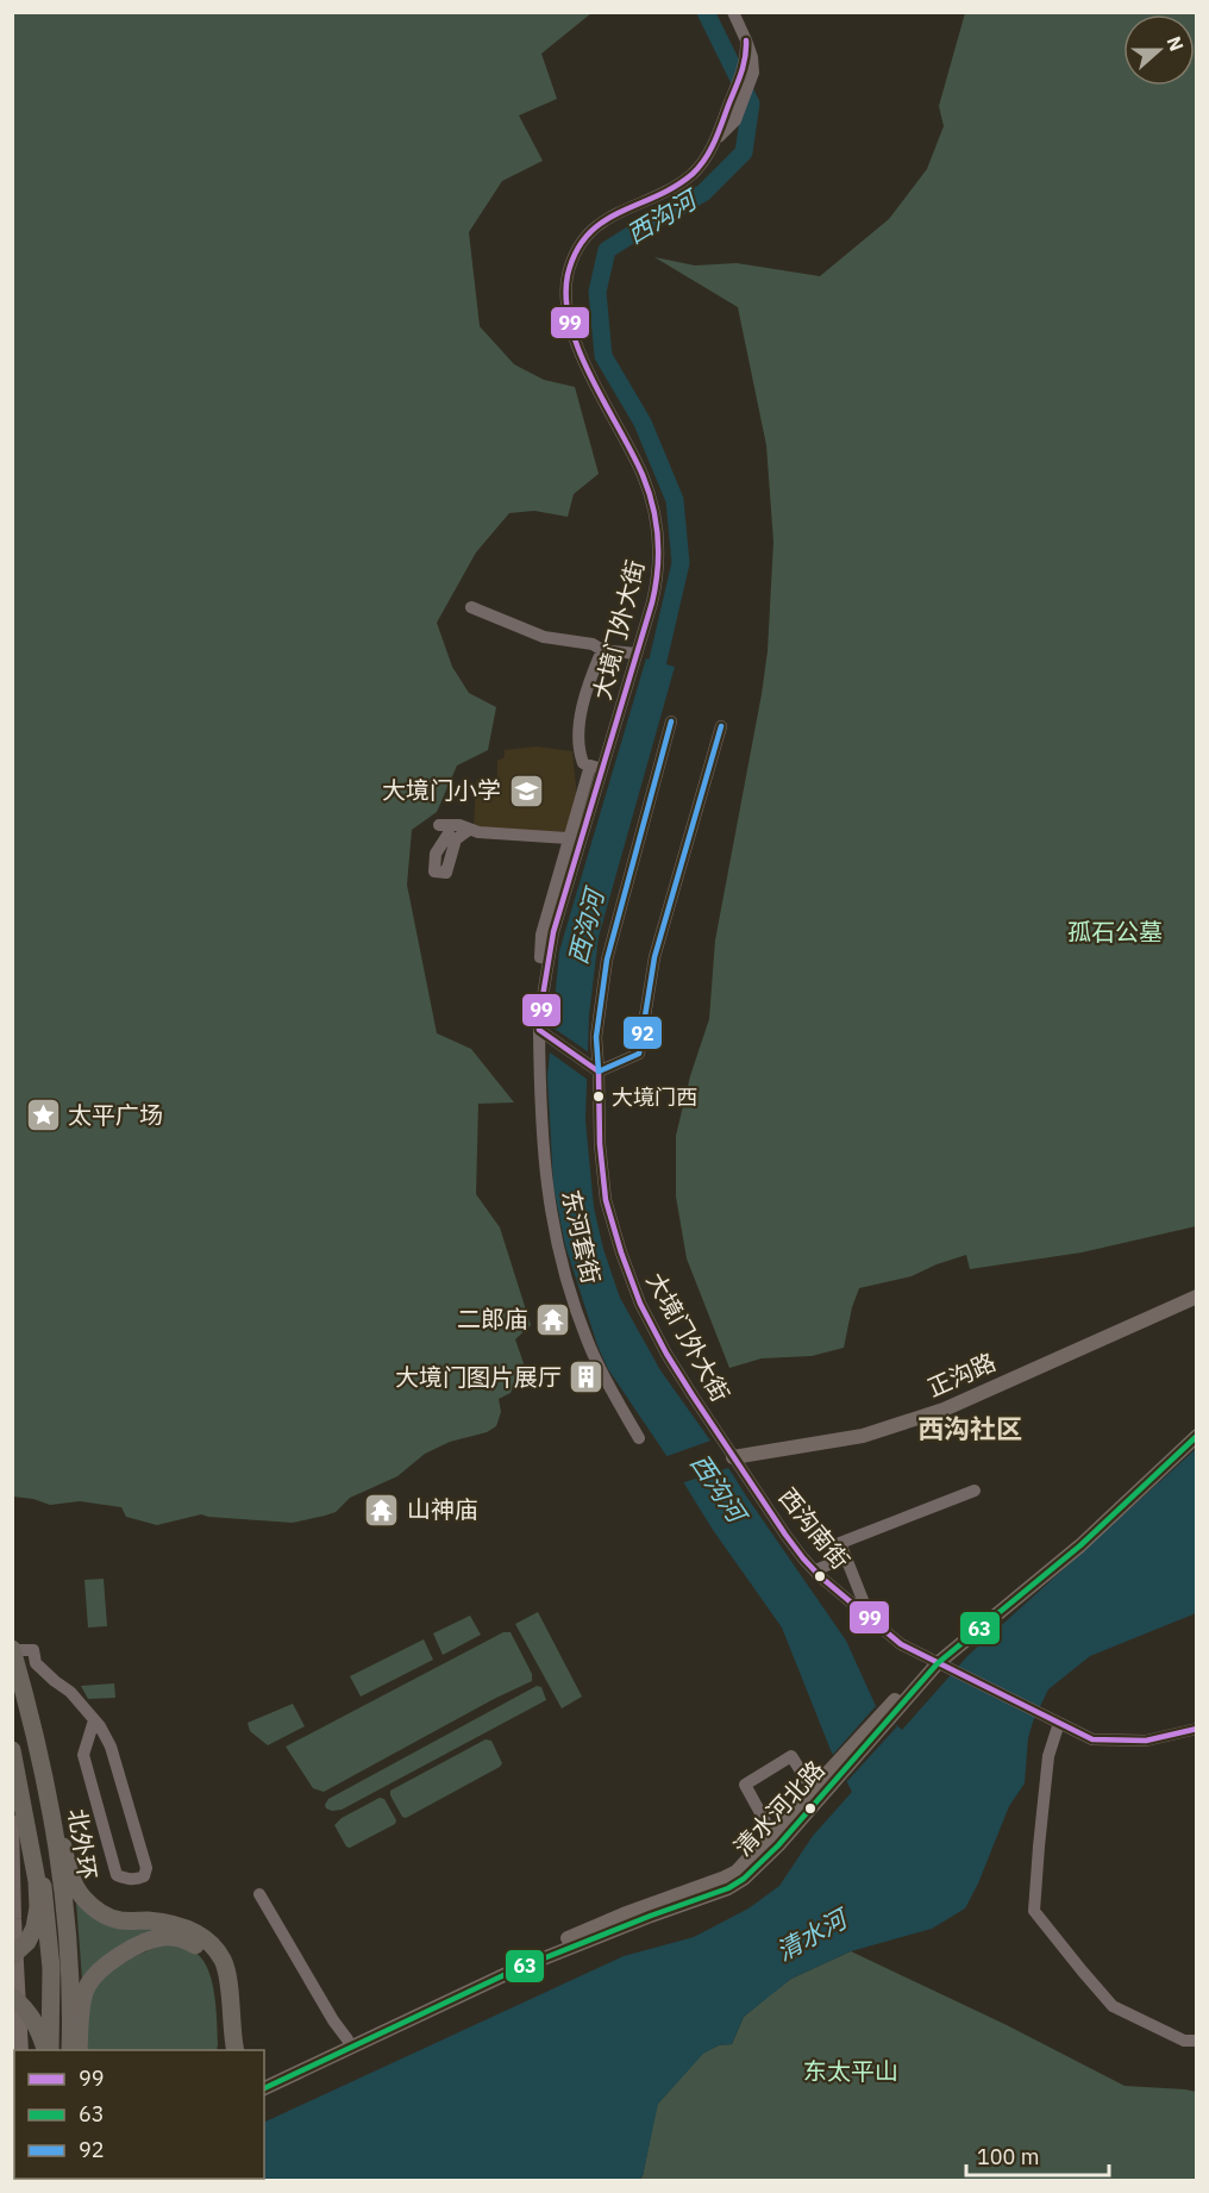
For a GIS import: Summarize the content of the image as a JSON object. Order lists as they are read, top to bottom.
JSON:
{
  "streets": {
    "highway": ["北外环"],
    "main road": ["正沟路", "清水河北路"],
    "street": ["大境门外大街", "东河套街", "西沟南街"]
  },
  "crossings": [
    ["大境门外大街", "东河套街"],
    ["大境门外大街", "正沟路"],
    ["大境门外大街", "西沟南街"],
    ["正沟路", "西沟南街"],
    ["西沟南街", "清水河北路"]
  ],
  "districts": ["西沟社区"],
  "water": ["西沟河", "清水河"],
  "parks": ["孤石公墓", "东太平山"],
  "places": {
    "school or university": ["大境门小学"],
    "other": ["大境门西"],
    "place": ["太平广场"],
    "temple": ["二郎庙", "山神庙"],
    "building": ["大境门图片展厅"]
  },
  "lines": ["transit line 99", "transit line 92", "transit line 63"],
  "legend": ["99", "63", "92"],
  "scale_bar": "100 m",
  "north": "right"
}
